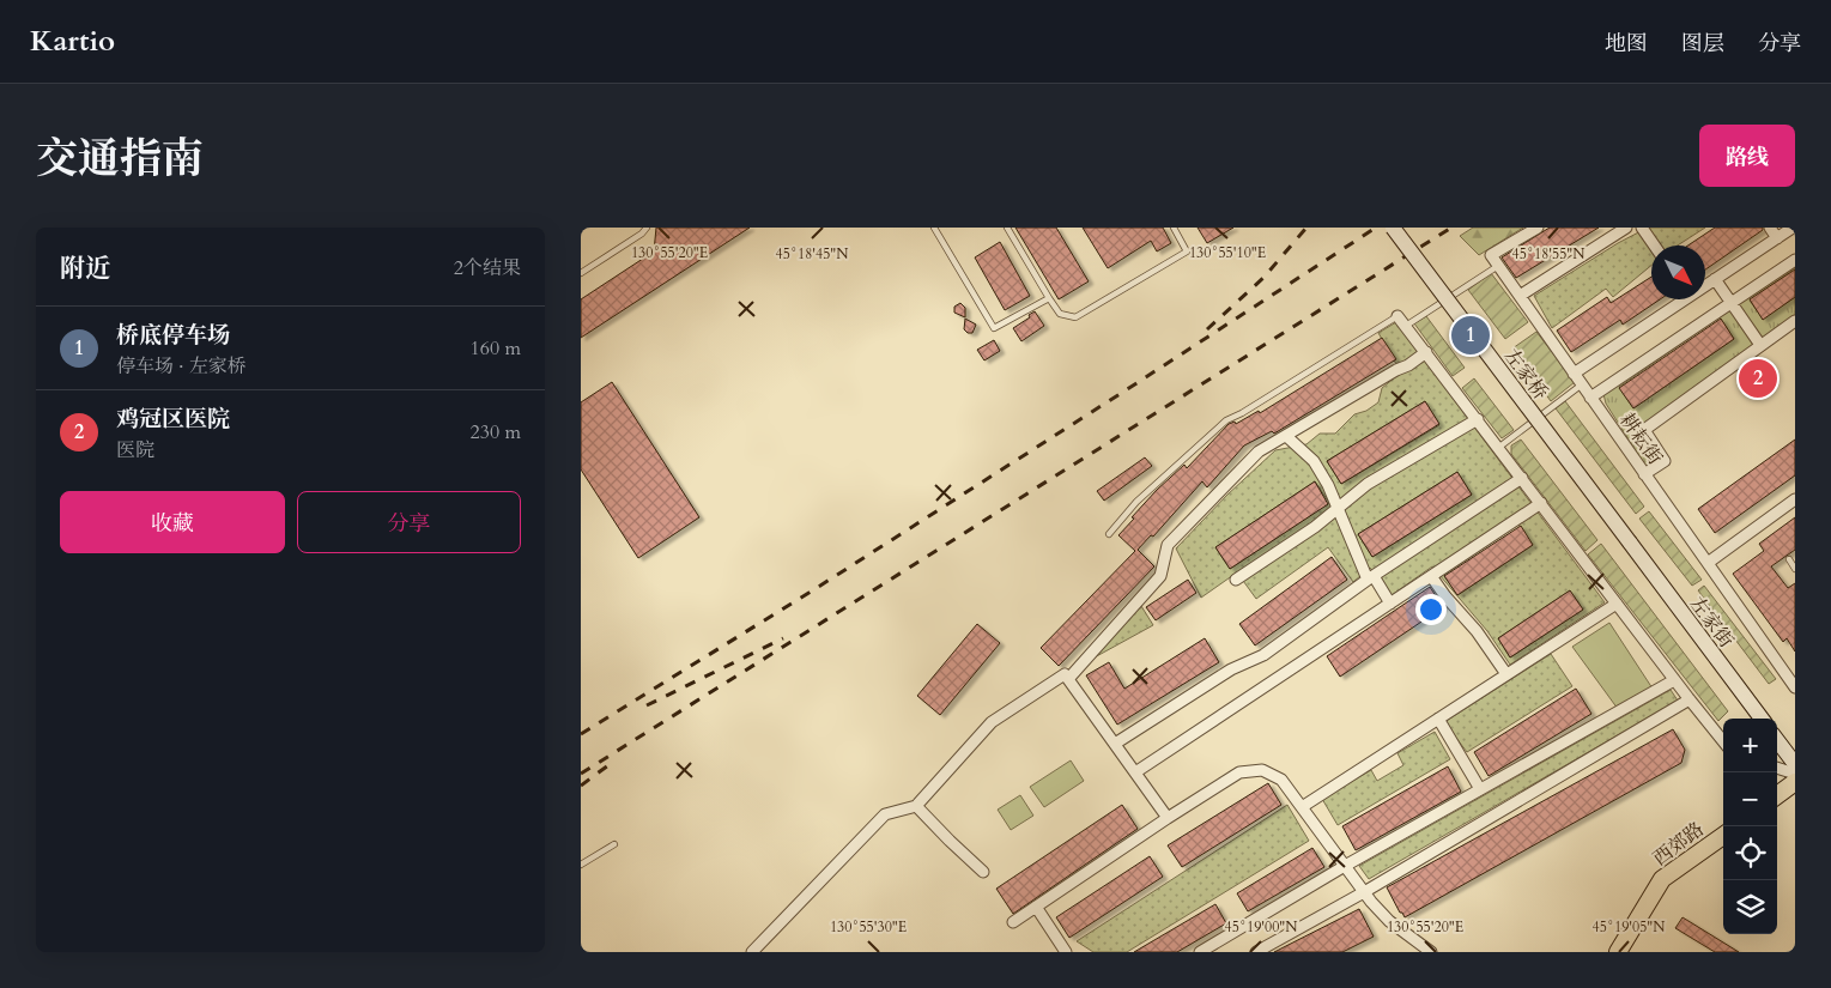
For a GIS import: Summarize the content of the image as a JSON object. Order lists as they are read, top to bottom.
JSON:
{
  "streets": {
    "main road": ["左家桥", "左家街", "西郊路"],
    "street": ["耕耘街"]
  },
  "crossings": [
    ["左家桥", "左家街"]
  ],
  "north": "bottom right",
  "page": {
    "header": "Kartio",
    "nav": ["地图", "图层", "分享"],
    "title": "交通指南",
    "buttons": [
      "路线",
      ["收藏", "分享"]
    ],
    "heading": ["附近", "2个结果"],
    "list": [
      {
        "mark": "1",
        "name": "桥底停车场",
        "note": "停车场 · 左家桥",
        "value": "160 m"
      },
      {
        "mark": "2",
        "name": "鸡冠区医院",
        "note": "医院",
        "value": "230 m"
      }
    ],
    "pins": ["1", "2"],
    "map_buttons": ["+", "−"]
  },
  "coordinates": [
    "130°55'20\"E",
    "130°55'10\"E",
    "45°18'45\"N",
    "45°18'55\"N",
    "45°19'00\"N",
    "45°19'05\"N",
    "130°55'30\"E"
  ]
}
